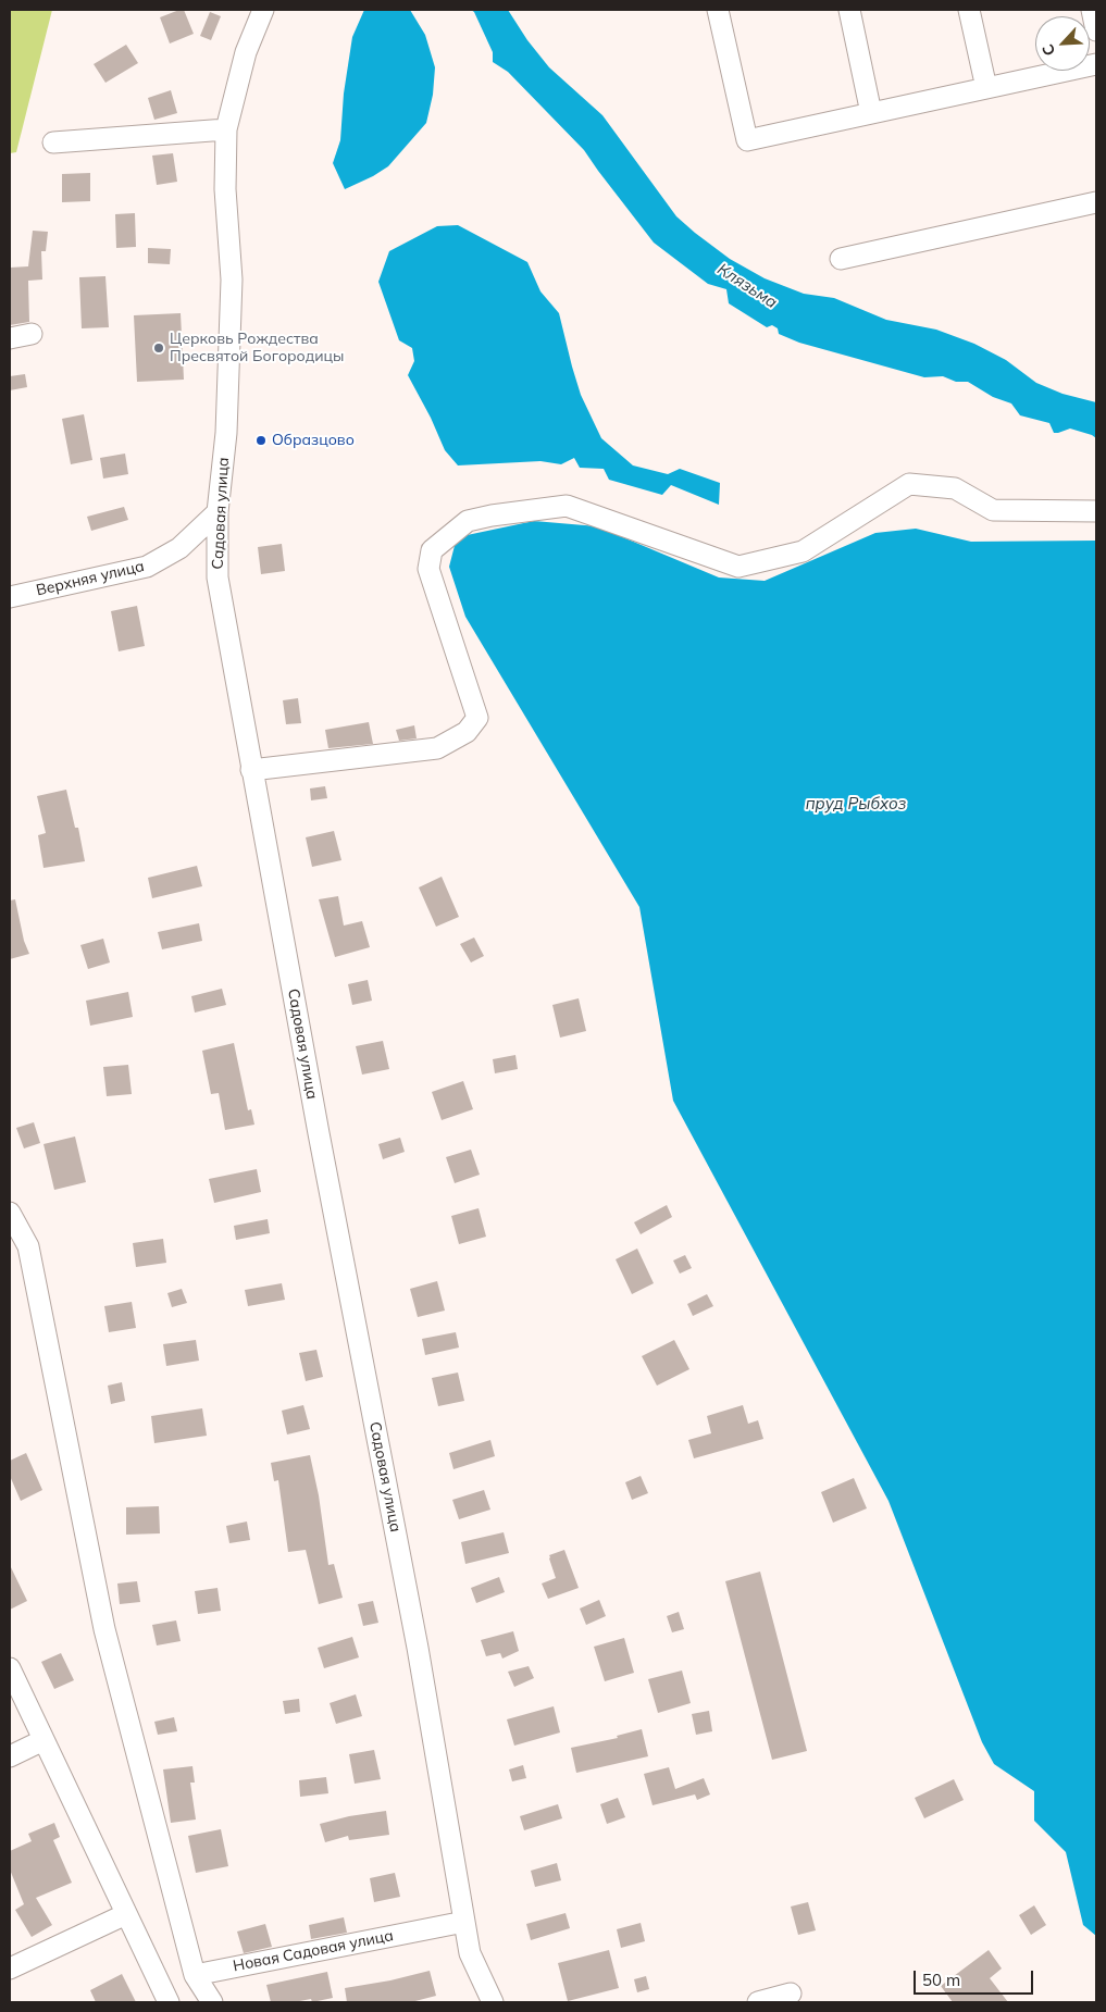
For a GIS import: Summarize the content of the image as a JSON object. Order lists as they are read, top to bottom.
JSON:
{
  "streets": {
    "street": ["Садовая улица", "Верхняя улица", "Новая Садовая улица"]
  },
  "crossings": [
    ["Садовая улица", "Верхняя улица"],
    ["Садовая улица", "Новая Садовая улица"]
  ],
  "water": ["Клязьма", "пруд Рыбхоз"],
  "places": ["Церковь Рождества Пресвятой Богородицы", "Образцово"],
  "scale_bar": "50 m",
  "north": "bottom left"
}
